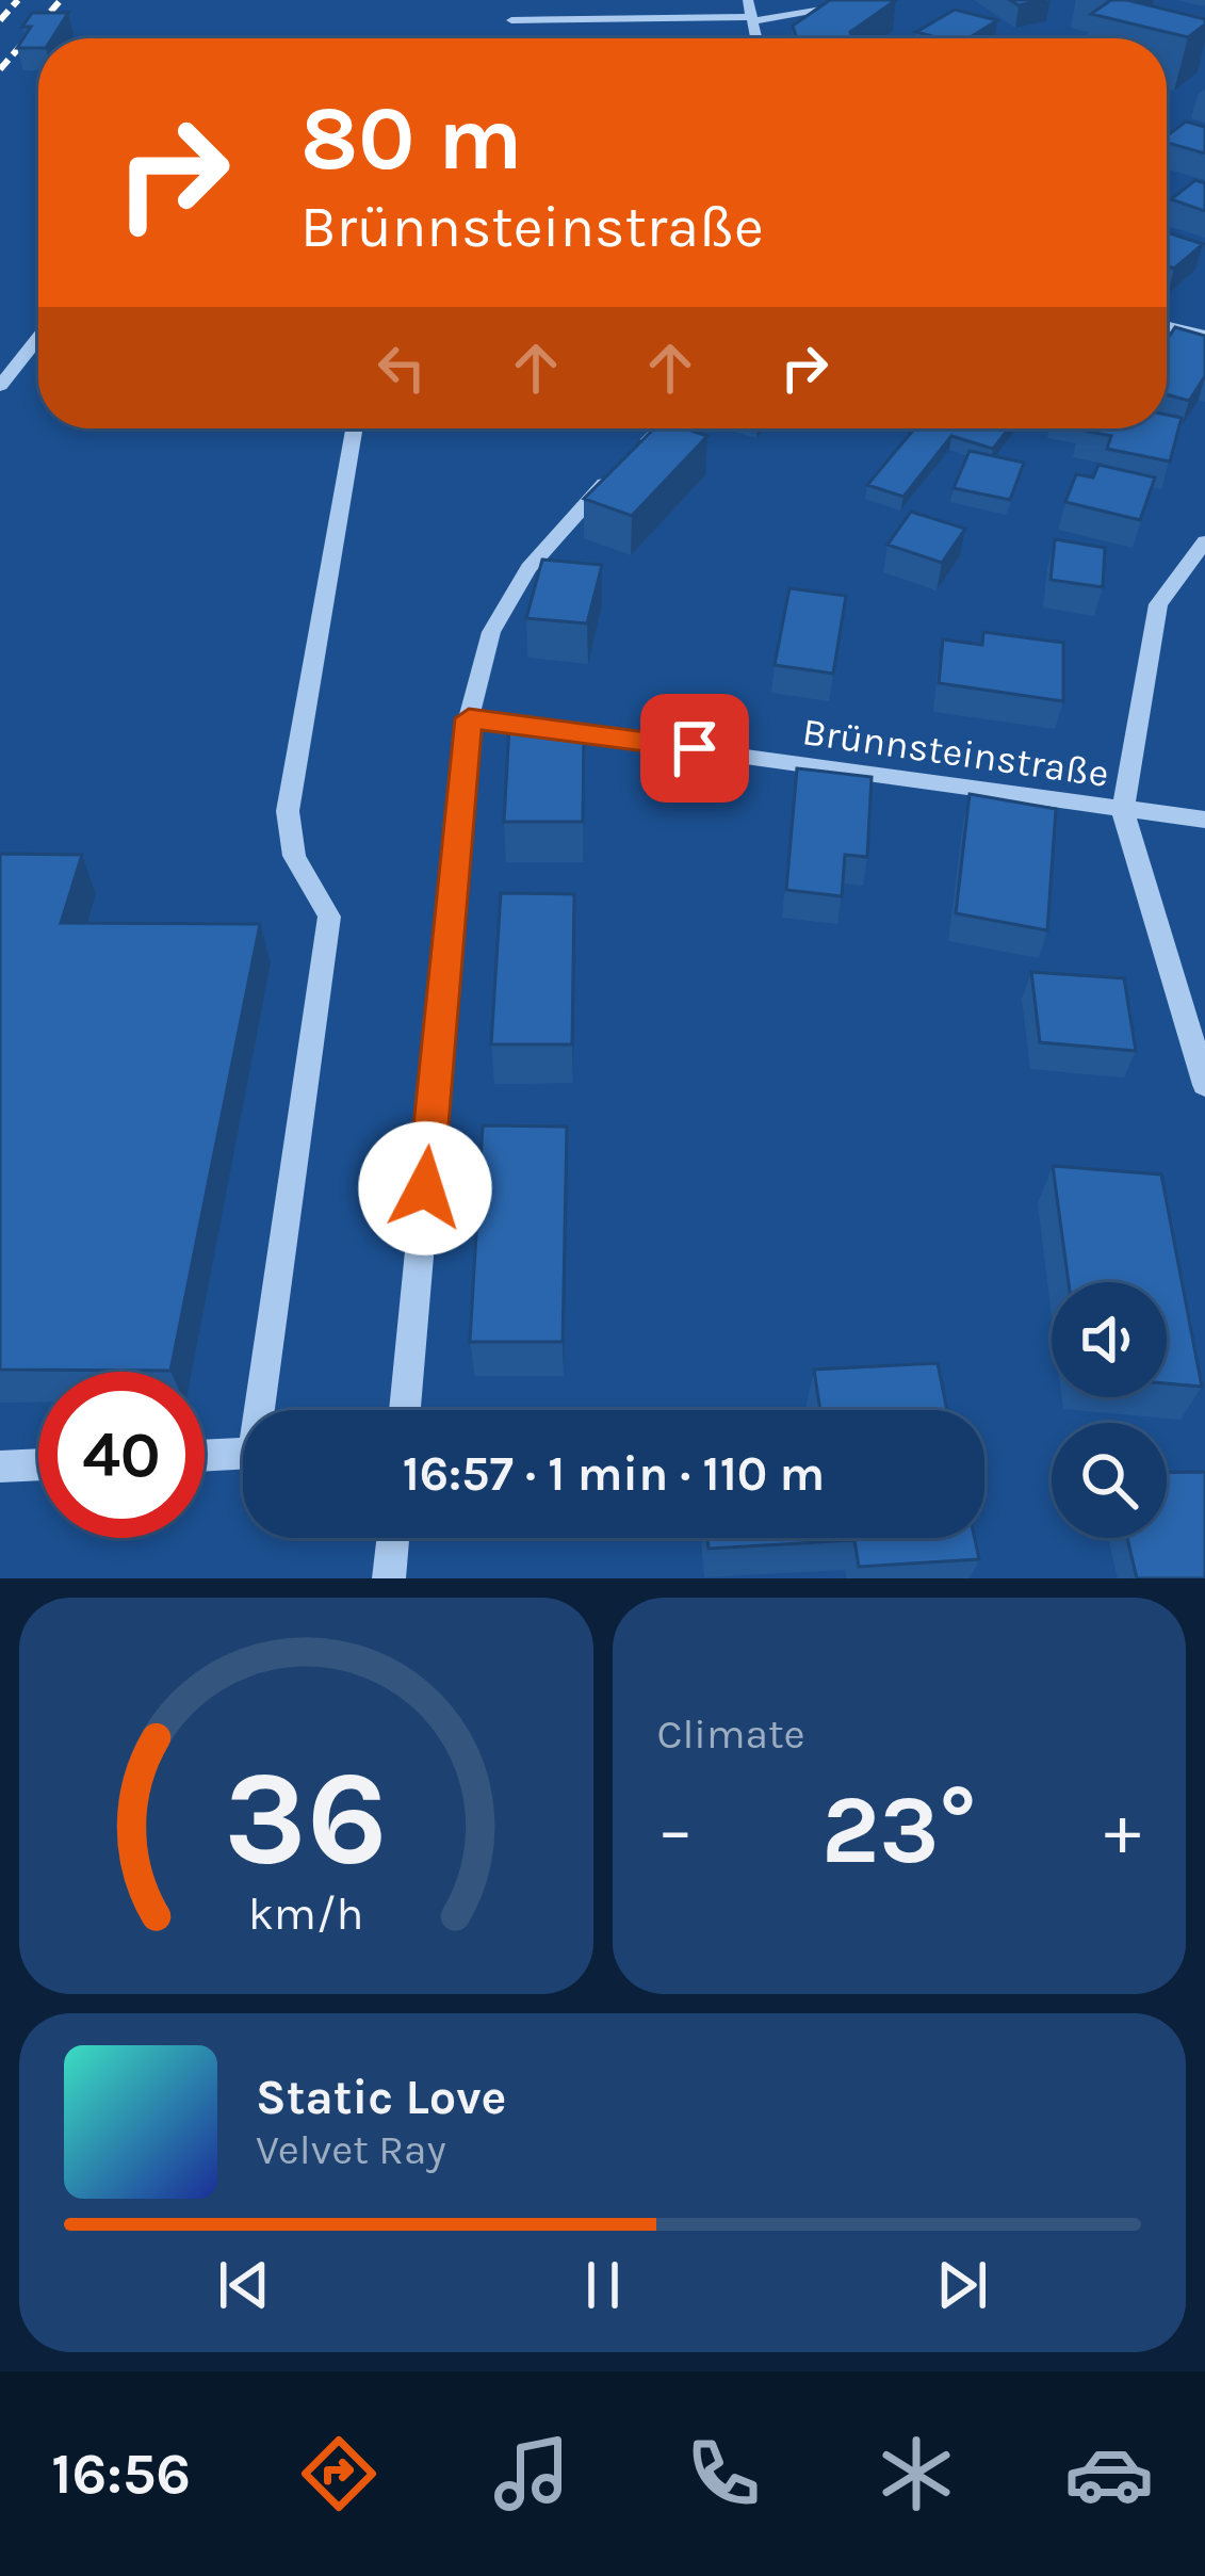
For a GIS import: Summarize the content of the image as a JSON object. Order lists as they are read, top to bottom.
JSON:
{
  "streets": {
    "street": ["Brünnsteinstraße"]
  },
  "page": {
    "turn": ["80 m", "Brünnsteinstraße"],
    "limit": "40",
    "trip": "16:57 · 1 min · 110 m",
    "tile": "Climate",
    "heat": ["−", "23°", "+"],
    "song": ["Static Love", "Velvet Ray"],
    "tabs": "16:56",
    "gauge": ["36", "km/h"]
  }
}
